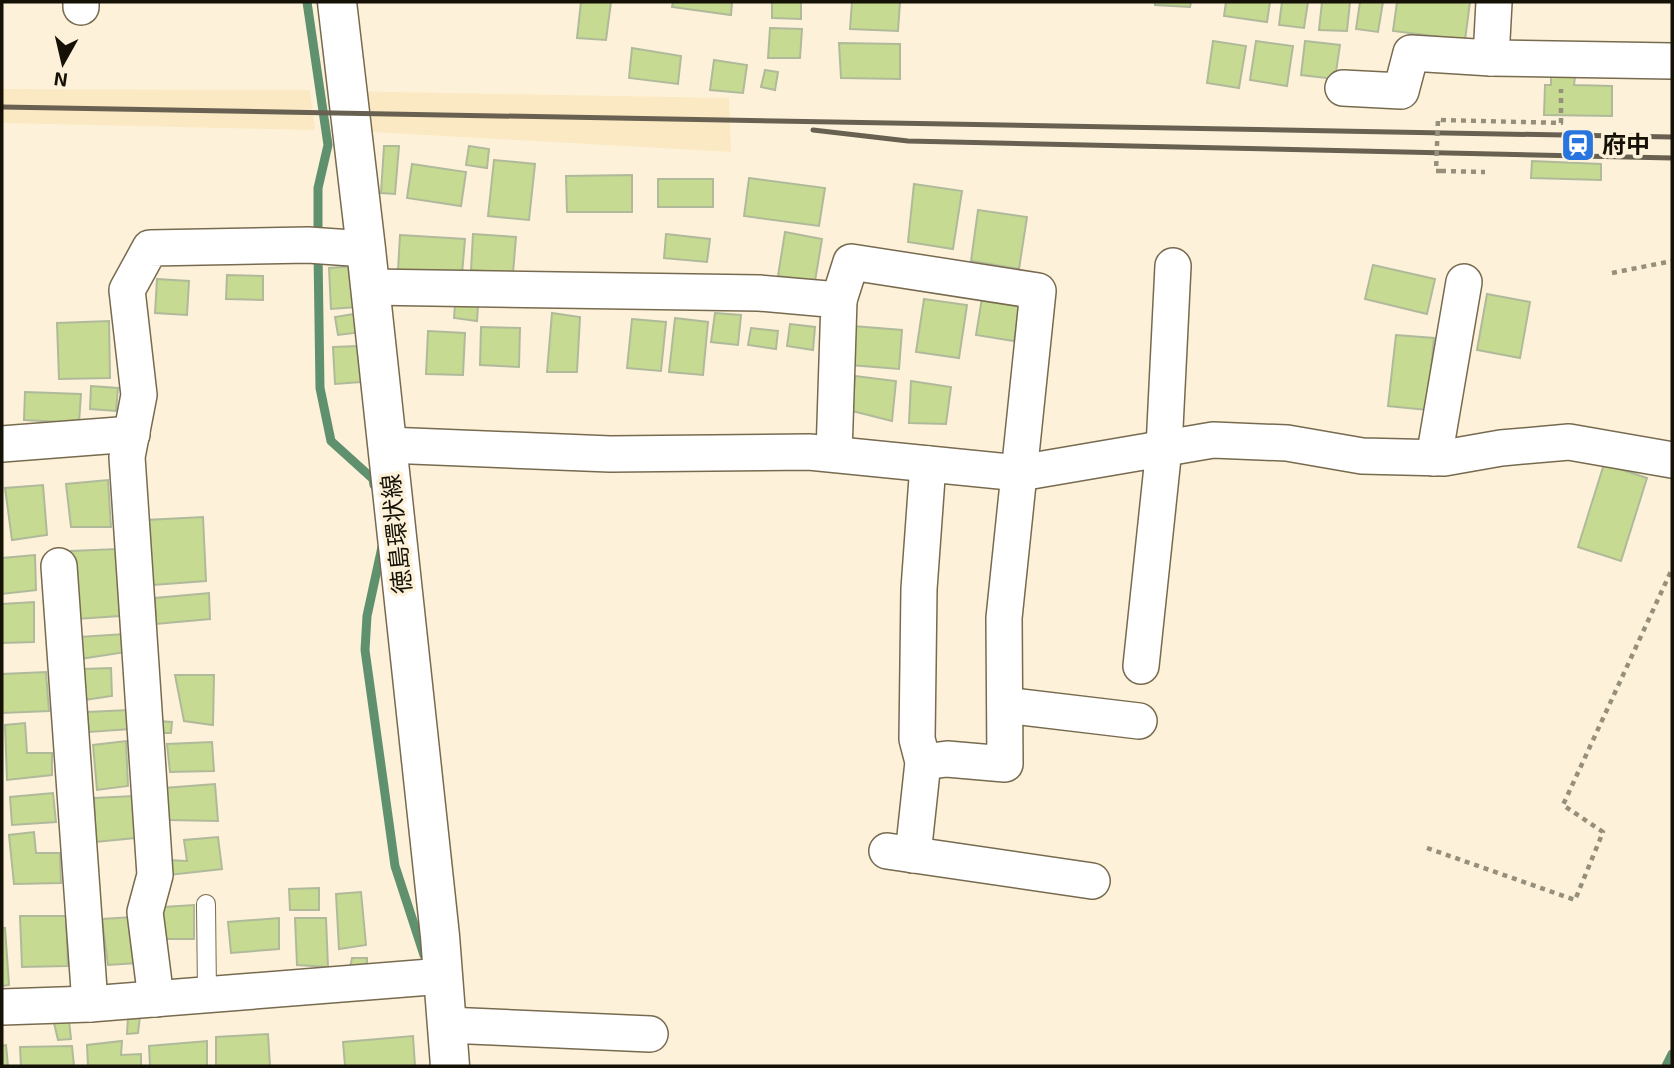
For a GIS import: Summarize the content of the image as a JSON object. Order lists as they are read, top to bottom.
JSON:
{
  "streets": {
    "main road": ["徳島環状線"]
  },
  "places": {
    "station": ["府中"]
  },
  "north": "bottom"
}
